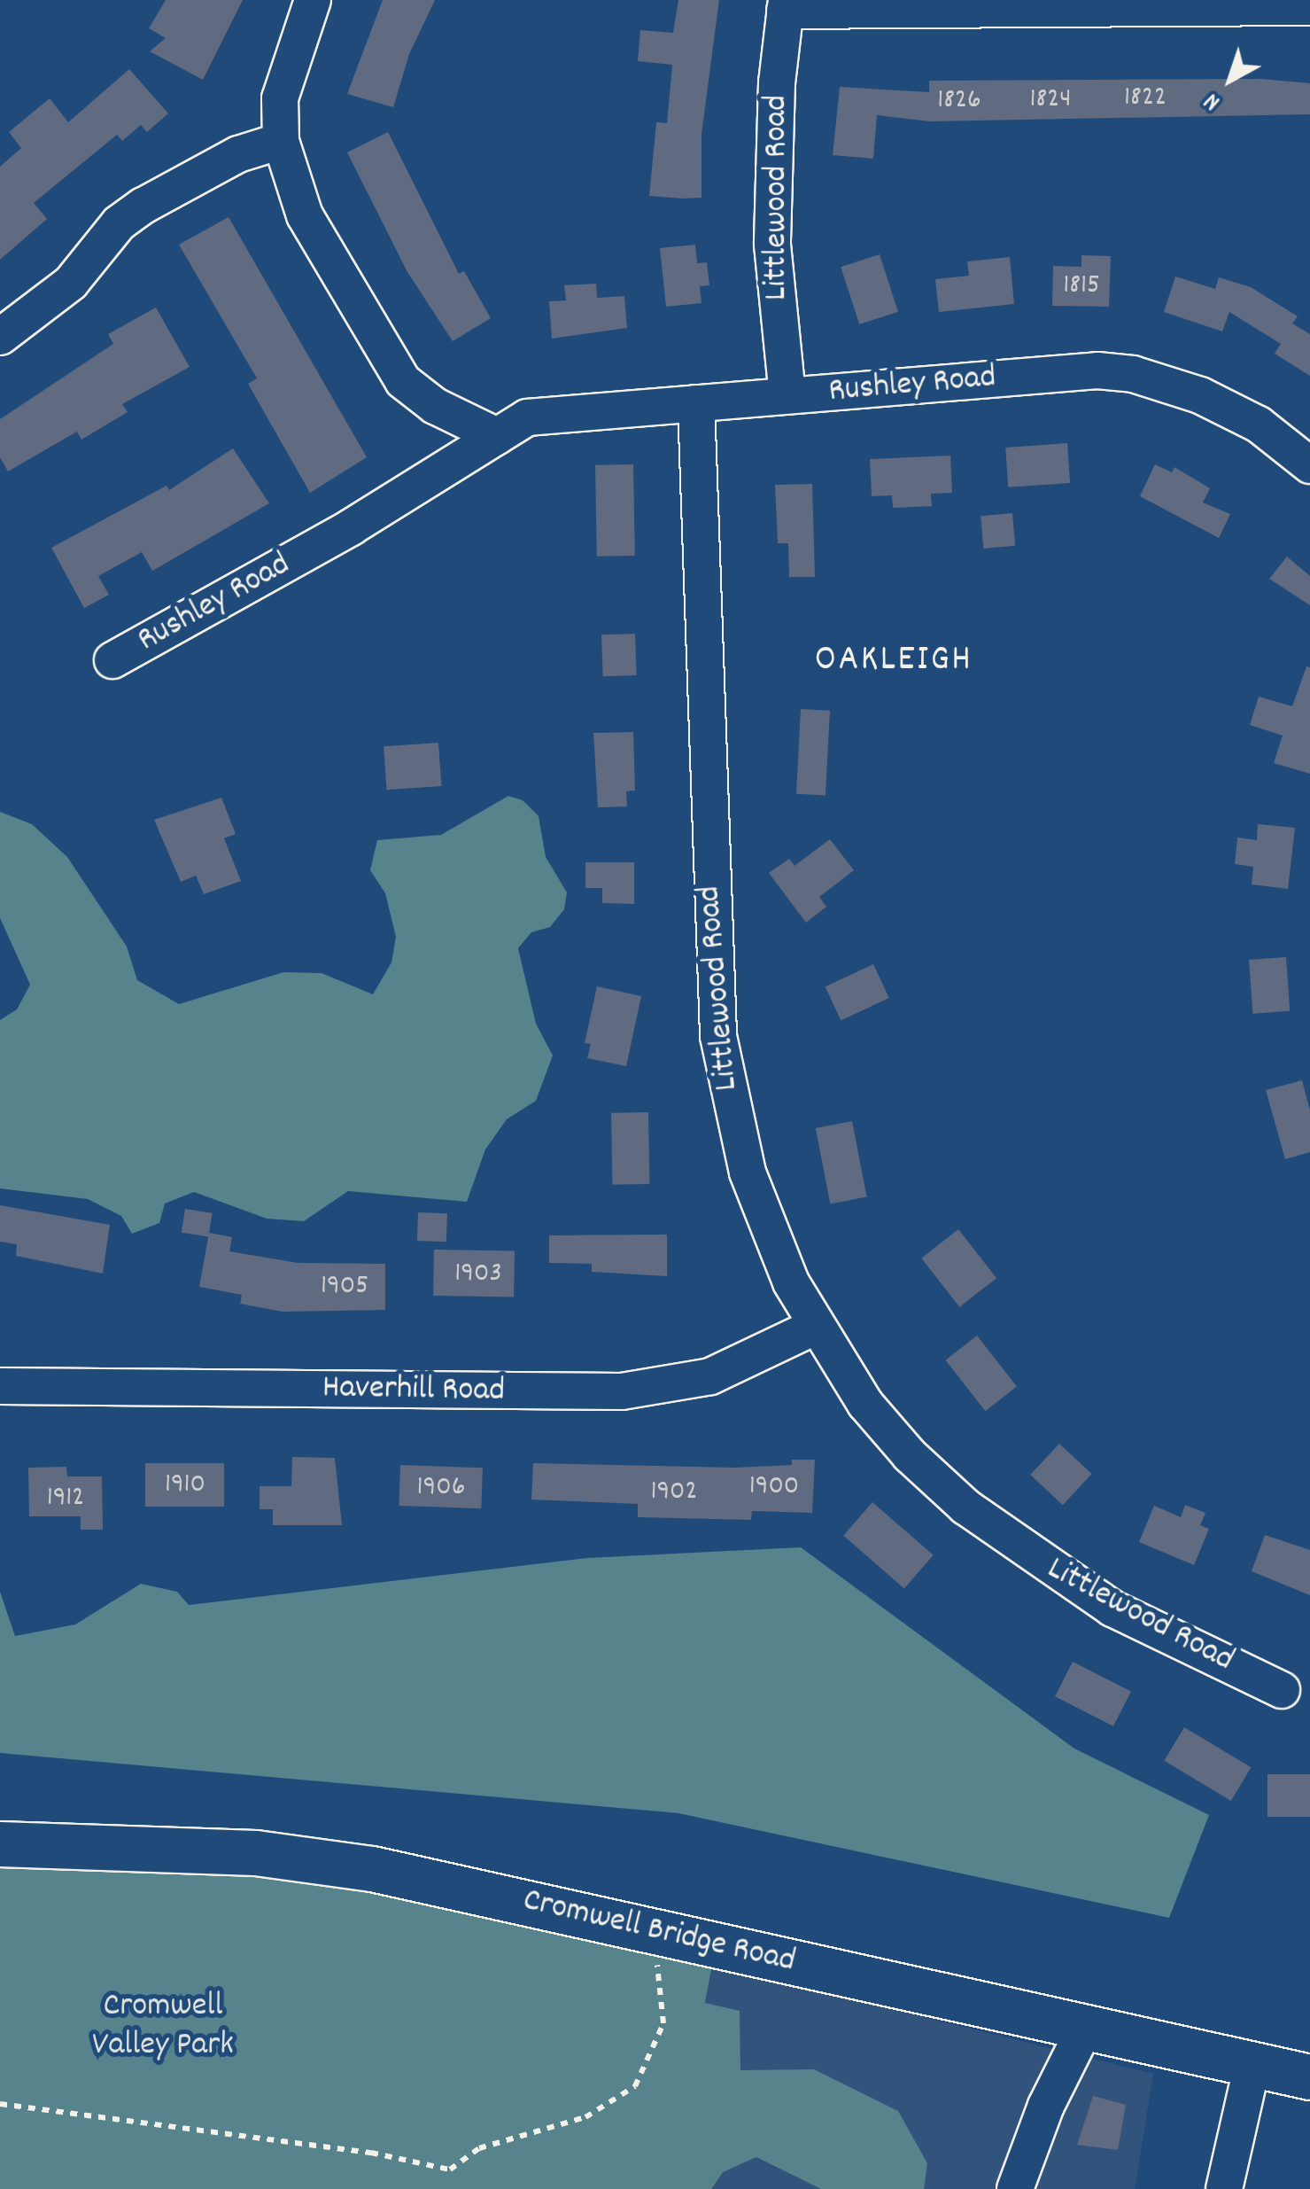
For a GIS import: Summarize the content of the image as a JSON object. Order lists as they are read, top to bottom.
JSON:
{
  "streets": {
    "main road": ["Cromwell Bridge Road"],
    "street": ["Littlewood Road", "Rushley Road", "Haverhill Road"]
  },
  "crossings": [
    ["Littlewood Road", "Rushley Road"],
    ["Littlewood Road", "Haverhill Road"]
  ],
  "districts": ["OAKLEIGH"],
  "parks": ["Cromwell Valley Park"],
  "house_numbers": [
    "1822",
    "1824",
    "1826",
    "1815",
    "1903",
    "1905",
    "1910",
    "1900",
    "1906",
    "1902",
    "1912"
  ],
  "north": "bottom left"
}
